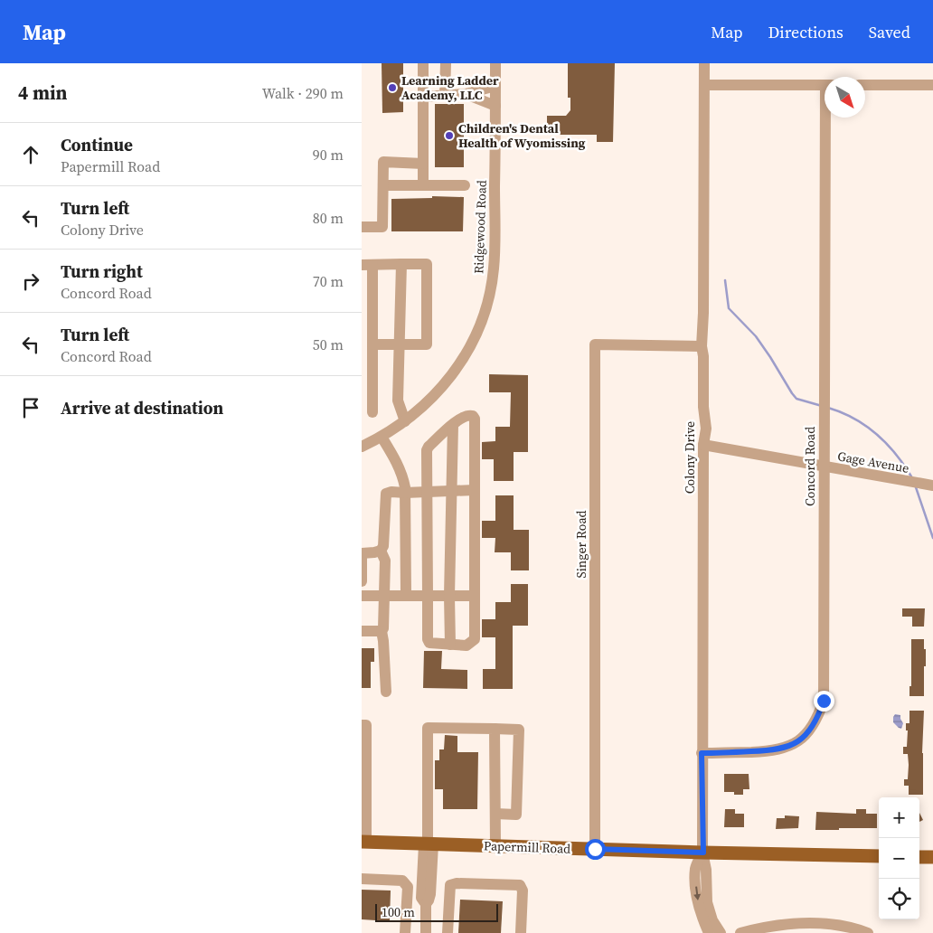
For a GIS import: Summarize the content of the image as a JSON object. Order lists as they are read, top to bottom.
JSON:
{
  "streets": {
    "main road": ["Papermill Road"],
    "street": [
      "Ridgewood Road",
      "Colony Drive",
      "Gage Avenue",
      "Concord Road",
      "Singer Road"
    ]
  },
  "crossings": [
    ["Colony Drive", "Gage Avenue"],
    ["Colony Drive", "Concord Road"],
    ["Colony Drive", "Singer Road"],
    ["Colony Drive", "Papermill Road"],
    ["Gage Avenue", "Concord Road"],
    ["Singer Road", "Papermill Road"]
  ],
  "places": ["Learning Ladder Academy, LLC", "Children's Dental Health of Wyomissing"],
  "scale_bar": "100 m",
  "north": "bottom right",
  "page": {
    "header": "Map",
    "nav": ["Map", "Directions", "Saved"],
    "heading": ["4 min", "Walk · 290 m"],
    "list": [
      ["Continue", "Papermill Road", "90 m"],
      ["Turn left", "Colony Drive", "80 m"],
      ["Turn right", "Concord Road", "70 m"],
      ["Turn left", "Concord Road", "50 m"],
      "Arrive at destination"
    ],
    "map_buttons": ["+", "−"],
    "scale": "100 m"
  }
}
